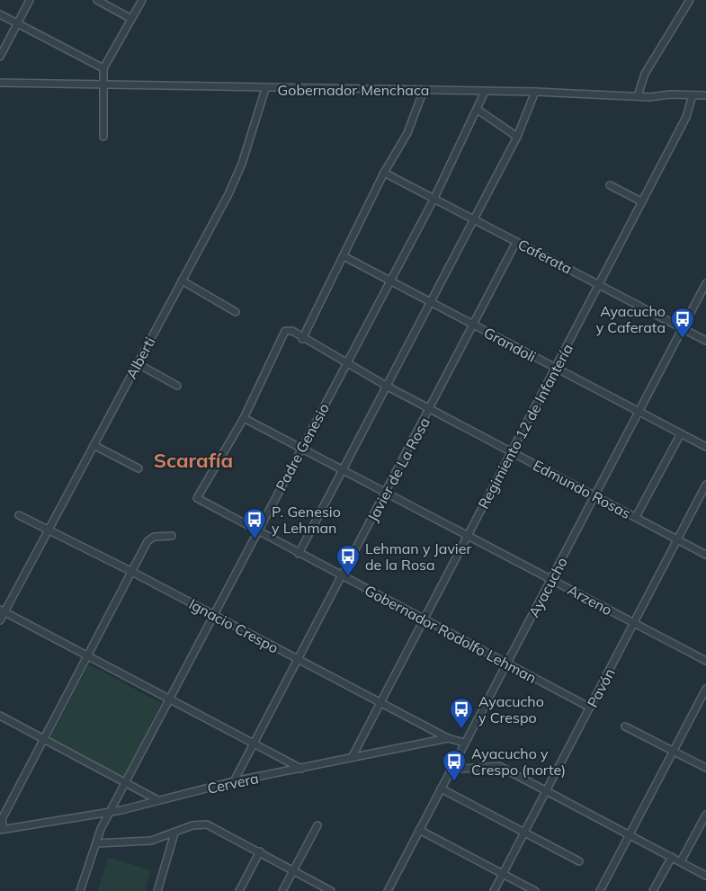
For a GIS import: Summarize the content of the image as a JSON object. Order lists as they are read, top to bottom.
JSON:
{
  "streets": {
    "street": [
      "Gobernador Menchaca",
      "Caferata",
      "Grandoli",
      "Alberti",
      "Regimiento 12 de Infantería",
      "Padre Genesio",
      "Javier de La Rosa",
      "Edmundo Rosas",
      "Ayacucho",
      "Arzeno",
      "Ignacio Crespo",
      "Gobernador Rodolfo Lehman",
      "Pavón",
      "Cervera"
    ]
  },
  "crossings": [
    ["Gobernador Menchaca", "Alberti"],
    ["Gobernador Menchaca", "Regimiento 12 de Infantería"],
    ["Gobernador Menchaca", "Padre Genesio"],
    ["Caferata", "Regimiento 12 de Infantería"],
    ["Caferata", "Padre Genesio"],
    ["Caferata", "Javier de La Rosa"],
    ["Caferata", "Ayacucho"],
    ["Grandoli", "Regimiento 12 de Infantería"],
    ["Grandoli", "Padre Genesio"],
    ["Grandoli", "Javier de La Rosa"],
    ["Grandoli", "Ayacucho"],
    ["Alberti", "Ignacio Crespo"],
    ["Regimiento 12 de Infantería", "Edmundo Rosas"],
    ["Regimiento 12 de Infantería", "Arzeno"],
    ["Regimiento 12 de Infantería", "Ignacio Crespo"],
    ["Regimiento 12 de Infantería", "Gobernador Rodolfo Lehman"],
    ["Regimiento 12 de Infantería", "Cervera"],
    ["Padre Genesio", "Edmundo Rosas"],
    ["Padre Genesio", "Arzeno"],
    ["Padre Genesio", "Ignacio Crespo"],
    ["Padre Genesio", "Gobernador Rodolfo Lehman"],
    ["Padre Genesio", "Cervera"],
    ["Javier de La Rosa", "Edmundo Rosas"],
    ["Javier de La Rosa", "Arzeno"],
    ["Javier de La Rosa", "Ignacio Crespo"],
    ["Javier de La Rosa", "Gobernador Rodolfo Lehman"],
    ["Javier de La Rosa", "Cervera"],
    ["Edmundo Rosas", "Ayacucho"],
    ["Edmundo Rosas", "Arzeno"],
    ["Edmundo Rosas", "Gobernador Rodolfo Lehman"],
    ["Edmundo Rosas", "Pavón"],
    ["Ayacucho", "Arzeno"],
    ["Ayacucho", "Gobernador Rodolfo Lehman"],
    ["Ayacucho", "Cervera"],
    ["Arzeno", "Gobernador Rodolfo Lehman"],
    ["Arzeno", "Pavón"],
    ["Ignacio Crespo", "Cervera"],
    ["Gobernador Rodolfo Lehman", "Pavón"]
  ],
  "districts": ["Scarafía"],
  "places": {
    "bus stop": [
      "Ayacucho y Caferata",
      "P. Genesio y Lehman",
      "Lehman y Javier de la Rosa",
      "Ayacucho y Crespo",
      "Ayacucho y Crespo (norte)"
    ]
  }
}
